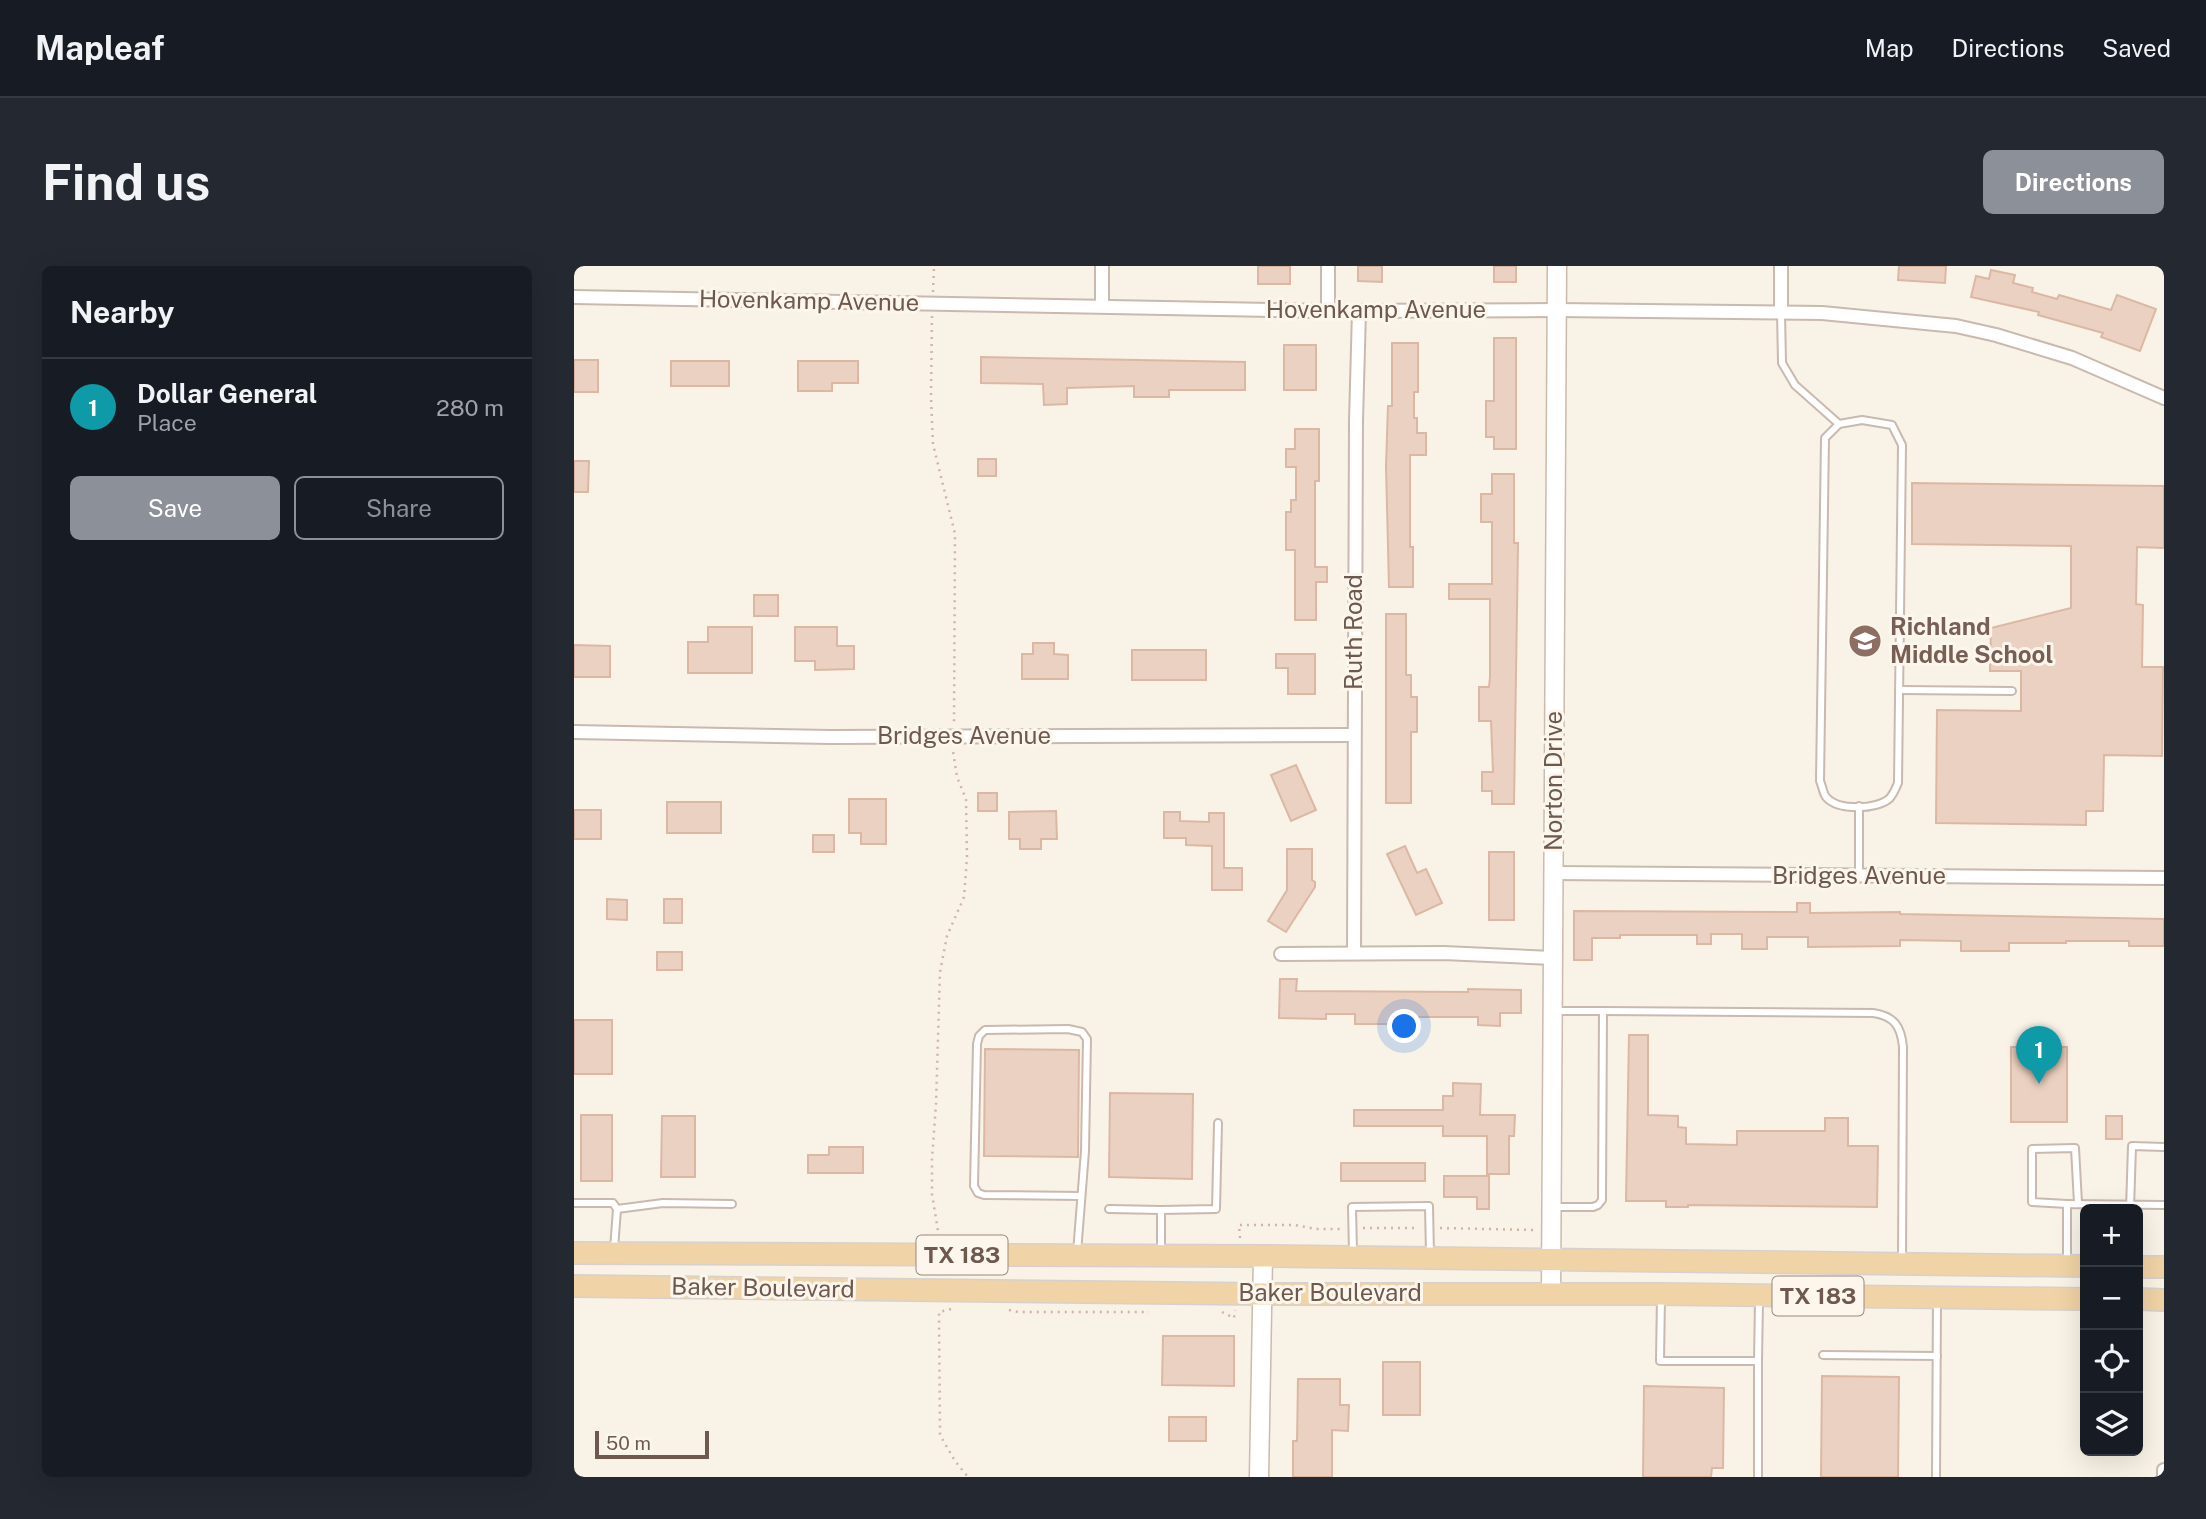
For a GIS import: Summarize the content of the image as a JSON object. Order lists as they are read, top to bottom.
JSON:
{
  "streets": {
    "main road": ["TX 183", "Baker Boulevard"],
    "street": [
      "Hovenkamp Avenue",
      "Ruth Road",
      "Bridges Avenue",
      "Norton Drive"
    ]
  },
  "crossings": [
    ["Hovenkamp Avenue", "Ruth Road"],
    ["Hovenkamp Avenue", "Norton Drive"],
    ["Ruth Road", "Bridges Avenue"],
    ["Bridges Avenue", "Norton Drive"],
    ["Norton Drive", "Baker Boulevard"]
  ],
  "places": {
    "school or university": ["Richland Middle School"]
  },
  "scale_bar": "50 m",
  "page": {
    "header": "Mapleaf",
    "nav": ["Map", "Directions", "Saved"],
    "buttons": [
      "Directions",
      ["Save", "Share"]
    ],
    "title": "Find us",
    "heading": "Nearby",
    "list": [
      {
        "mark": "1",
        "name": "Dollar General",
        "note": "Place",
        "value": "280 m"
      }
    ],
    "pins": "1",
    "map_buttons": ["+", "−"],
    "scale": "50 m"
  }
}
